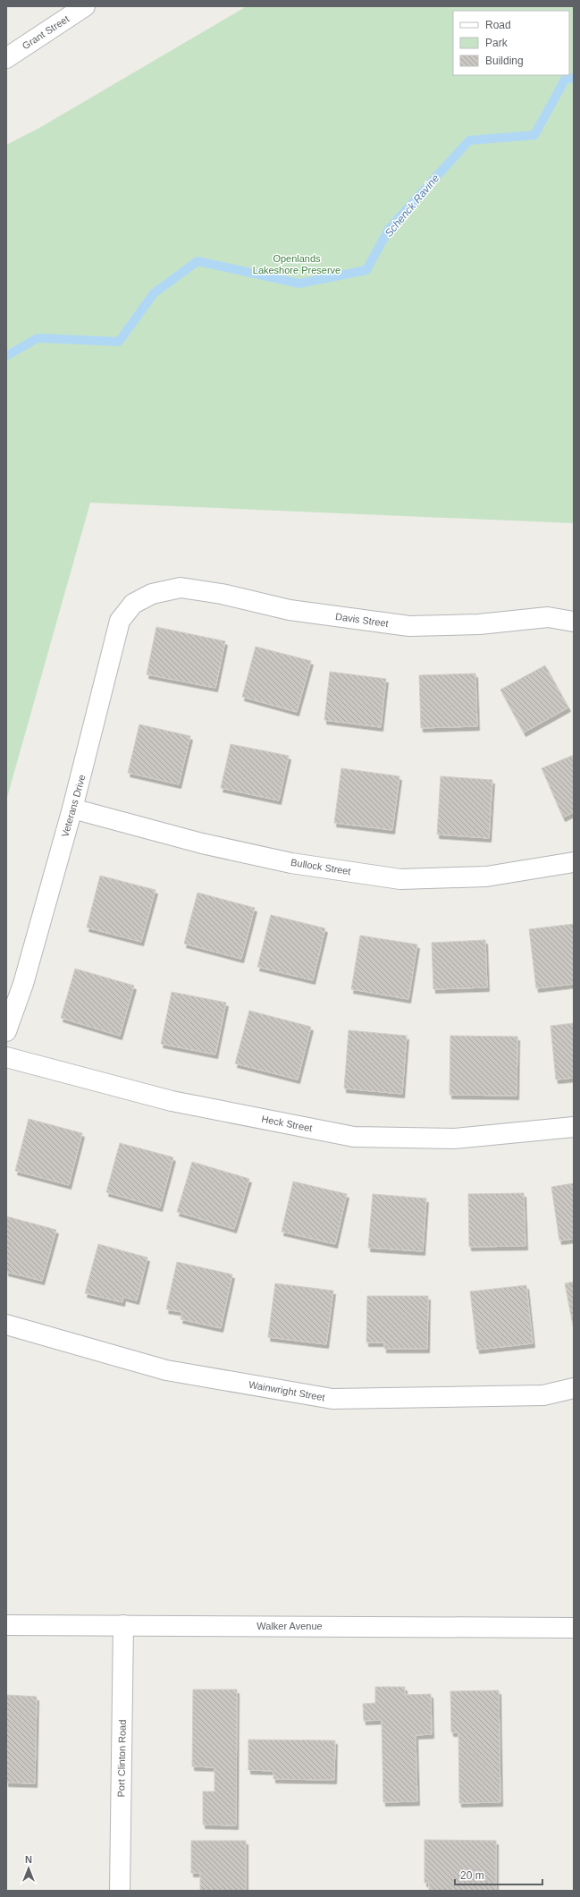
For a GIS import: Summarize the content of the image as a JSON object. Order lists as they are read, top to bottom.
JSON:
{
  "streets": {
    "street": [
      "Grant Street",
      "Davis Street",
      "Veterans Drive",
      "Bullock Street",
      "Heck Street",
      "Wainwright Street",
      "Walker Avenue",
      "Port Clinton Road"
    ]
  },
  "crossings": [
    ["Davis Street", "Veterans Drive"],
    ["Veterans Drive", "Bullock Street"],
    ["Walker Avenue", "Port Clinton Road"]
  ],
  "water": ["Schenck Ravine"],
  "parks": ["Openlands Lakeshore Preserve"],
  "legend": ["Road", "Park", "Building"],
  "scale_bar": "20 m",
  "north": "top"
}
